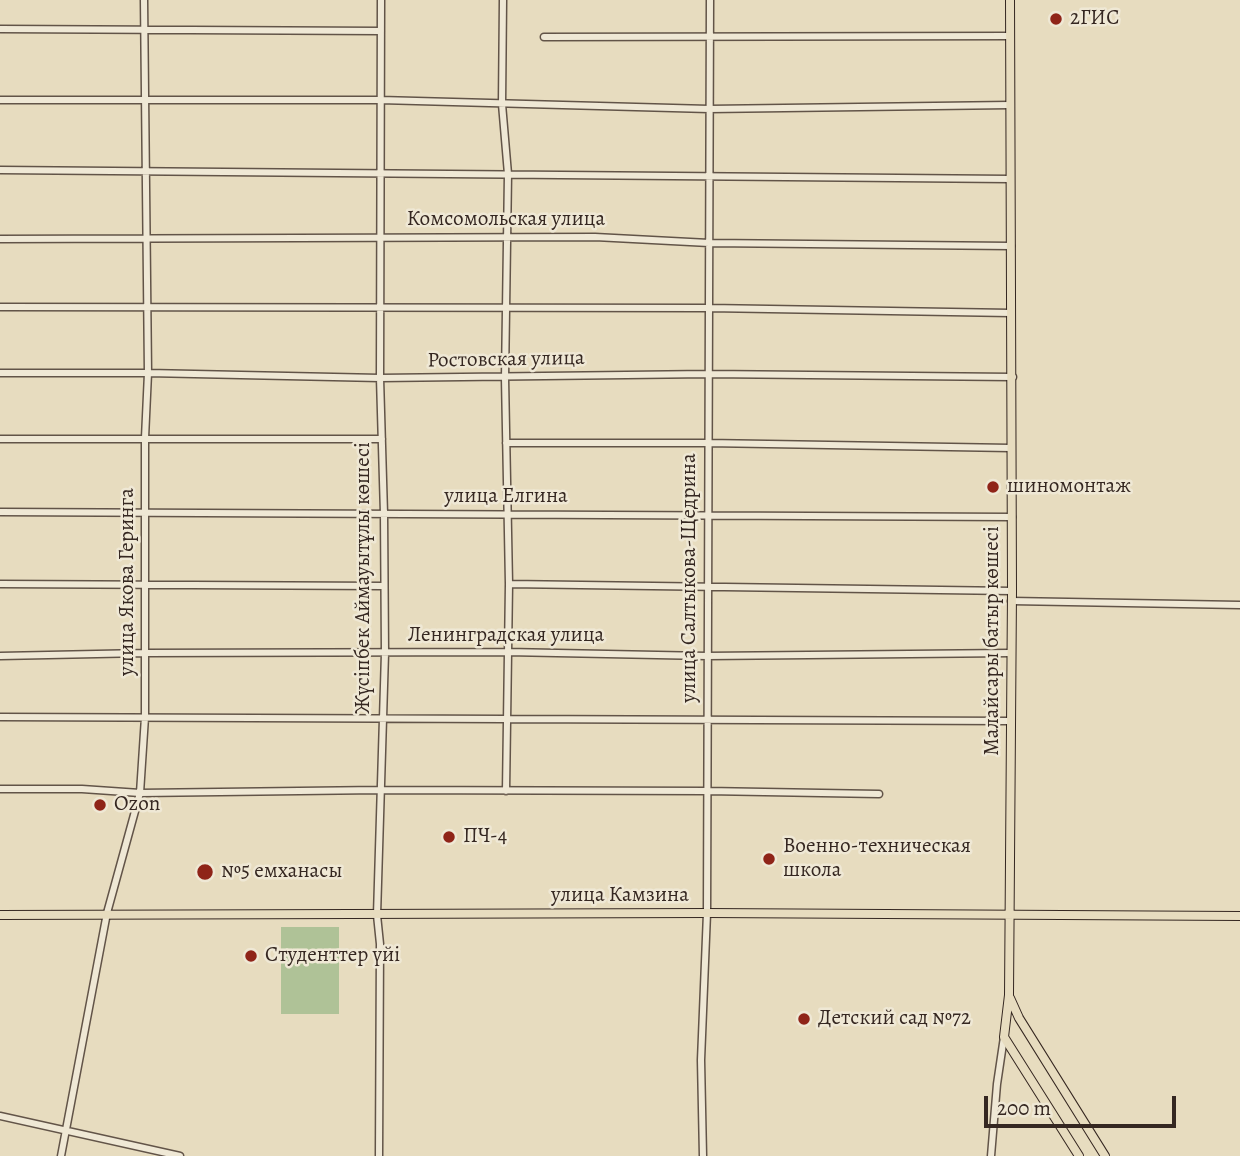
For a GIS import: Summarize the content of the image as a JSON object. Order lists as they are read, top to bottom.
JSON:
{
  "streets": {
    "main road": ["Малайсары батыр көшесі", "улица Камзина"],
    "street": [
      "Комсомольская улица",
      "Ростовская улица",
      "улица Елгина",
      "Жүсіпбек Аймауытұлы көшесі",
      "улица Салтыкова-Щедрина",
      "улица Якова Геринга",
      "Ленинградская улица"
    ]
  },
  "crossings": [
    ["Комсомольская улица", "Жүсіпбек Аймауытұлы көшесі"],
    ["Комсомольская улица", "улица Салтыкова-Щедрина"],
    ["Комсомольская улица", "улица Якова Геринга"],
    ["Комсомольская улица", "Малайсары батыр көшесі"],
    ["Ростовская улица", "Жүсіпбек Аймауытұлы көшесі"],
    ["Ростовская улица", "улица Салтыкова-Щедрина"],
    ["Ростовская улица", "улица Якова Геринга"],
    ["Ростовская улица", "Малайсары батыр көшесі"],
    ["улица Елгина", "Жүсіпбек Аймауытұлы көшесі"],
    ["улица Елгина", "улица Салтыкова-Щедрина"],
    ["улица Елгина", "улица Якова Геринга"],
    ["улица Елгина", "Малайсары батыр көшесі"],
    ["Жүсіпбек Аймауытұлы көшесі", "Ленинградская улица"],
    ["Жүсіпбек Аймауытұлы көшесі", "улица Камзина"],
    ["улица Салтыкова-Щедрина", "Ленинградская улица"],
    ["улица Салтыкова-Щедрина", "улица Камзина"],
    ["улица Якова Геринга", "Ленинградская улица"],
    ["улица Якова Геринга", "улица Камзина"],
    ["Ленинградская улица", "Малайсары батыр көшесі"],
    ["Малайсары батыр көшесі", "улица Камзина"]
  ],
  "places": [
    "2ГИС",
    "шиномонтаж",
    "Ozon",
    "ПЧ-4",
    "Военно-техническая школа",
    "№5 емханасы",
    "Студенттер үйі",
    "Детский сад №72"
  ],
  "scale_bar": "200 m"
}
